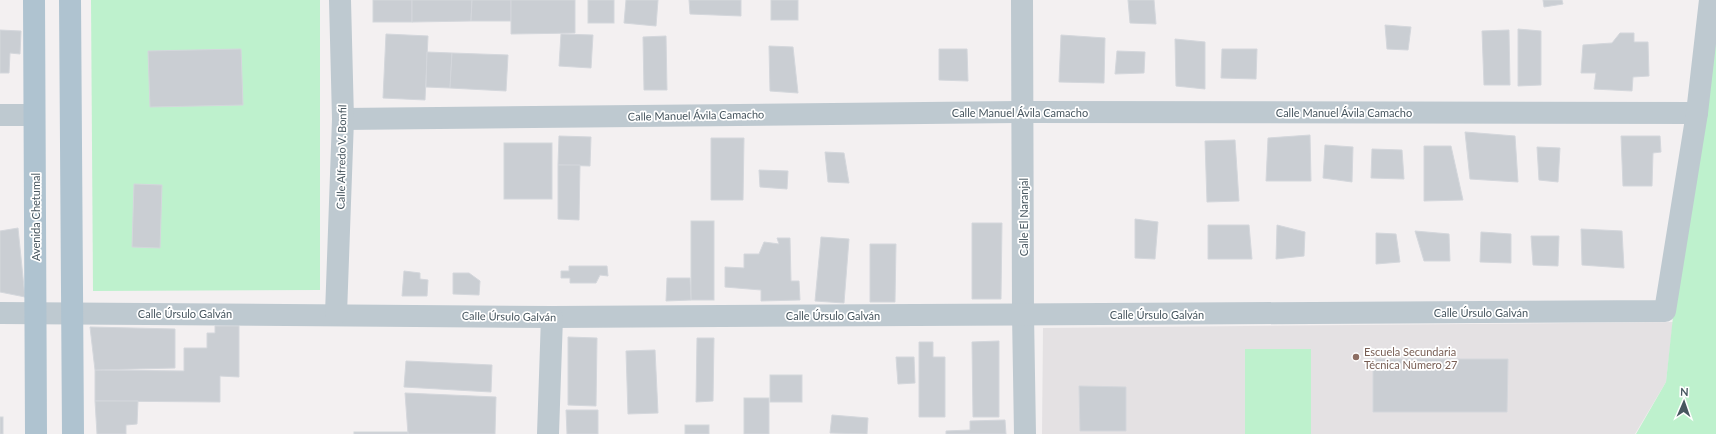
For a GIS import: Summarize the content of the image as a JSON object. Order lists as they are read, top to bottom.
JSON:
{
  "streets": {
    "main road": ["Avenida Chetumal"],
    "street": [
      "Calle Manuel Ávila Camacho",
      "Calle Alfredo V. Bonfil",
      "Calle El Naranjal",
      "Calle Úrsulo Galván"
    ]
  },
  "crossings": [
    ["Calle Manuel Ávila Camacho", "Calle Alfredo V. Bonfil"],
    ["Calle Manuel Ávila Camacho", "Calle El Naranjal"],
    ["Calle Manuel Ávila Camacho", "Calle Úrsulo Galván"],
    ["Calle Alfredo V. Bonfil", "Calle Úrsulo Galván"],
    ["Avenida Chetumal", "Calle Úrsulo Galván"],
    ["Calle El Naranjal", "Calle Úrsulo Galván"]
  ],
  "places": ["Escuela Secundaria Técnica Número 27"],
  "north": "top"
}
